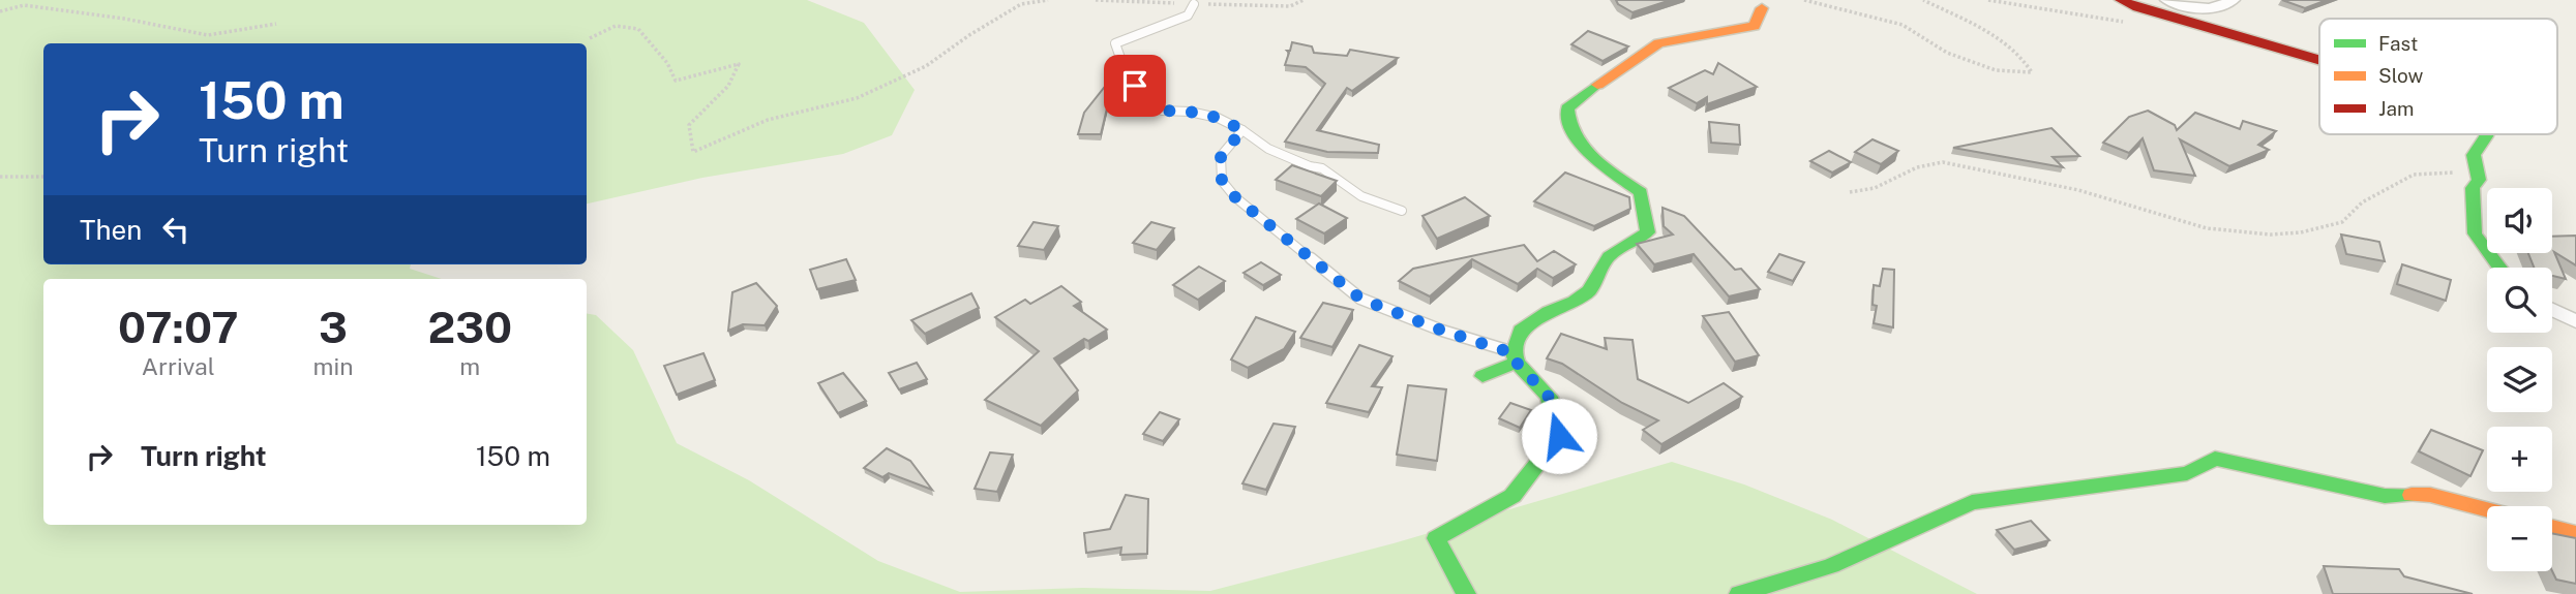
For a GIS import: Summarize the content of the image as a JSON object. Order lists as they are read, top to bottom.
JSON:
{
  "legend": ["Fast", "Slow", "Jam"],
  "page": {
    "turn": ["150 m", "Turn right"],
    "map_buttons": ["+", "−"],
    "then": "Then",
    "eta": [
      "07:07",
      "Arrival",
      "3",
      "min",
      "230",
      "m"
    ],
    "list": [
      {
        "name": "Turn right",
        "value": "150 m"
      }
    ]
  }
}
